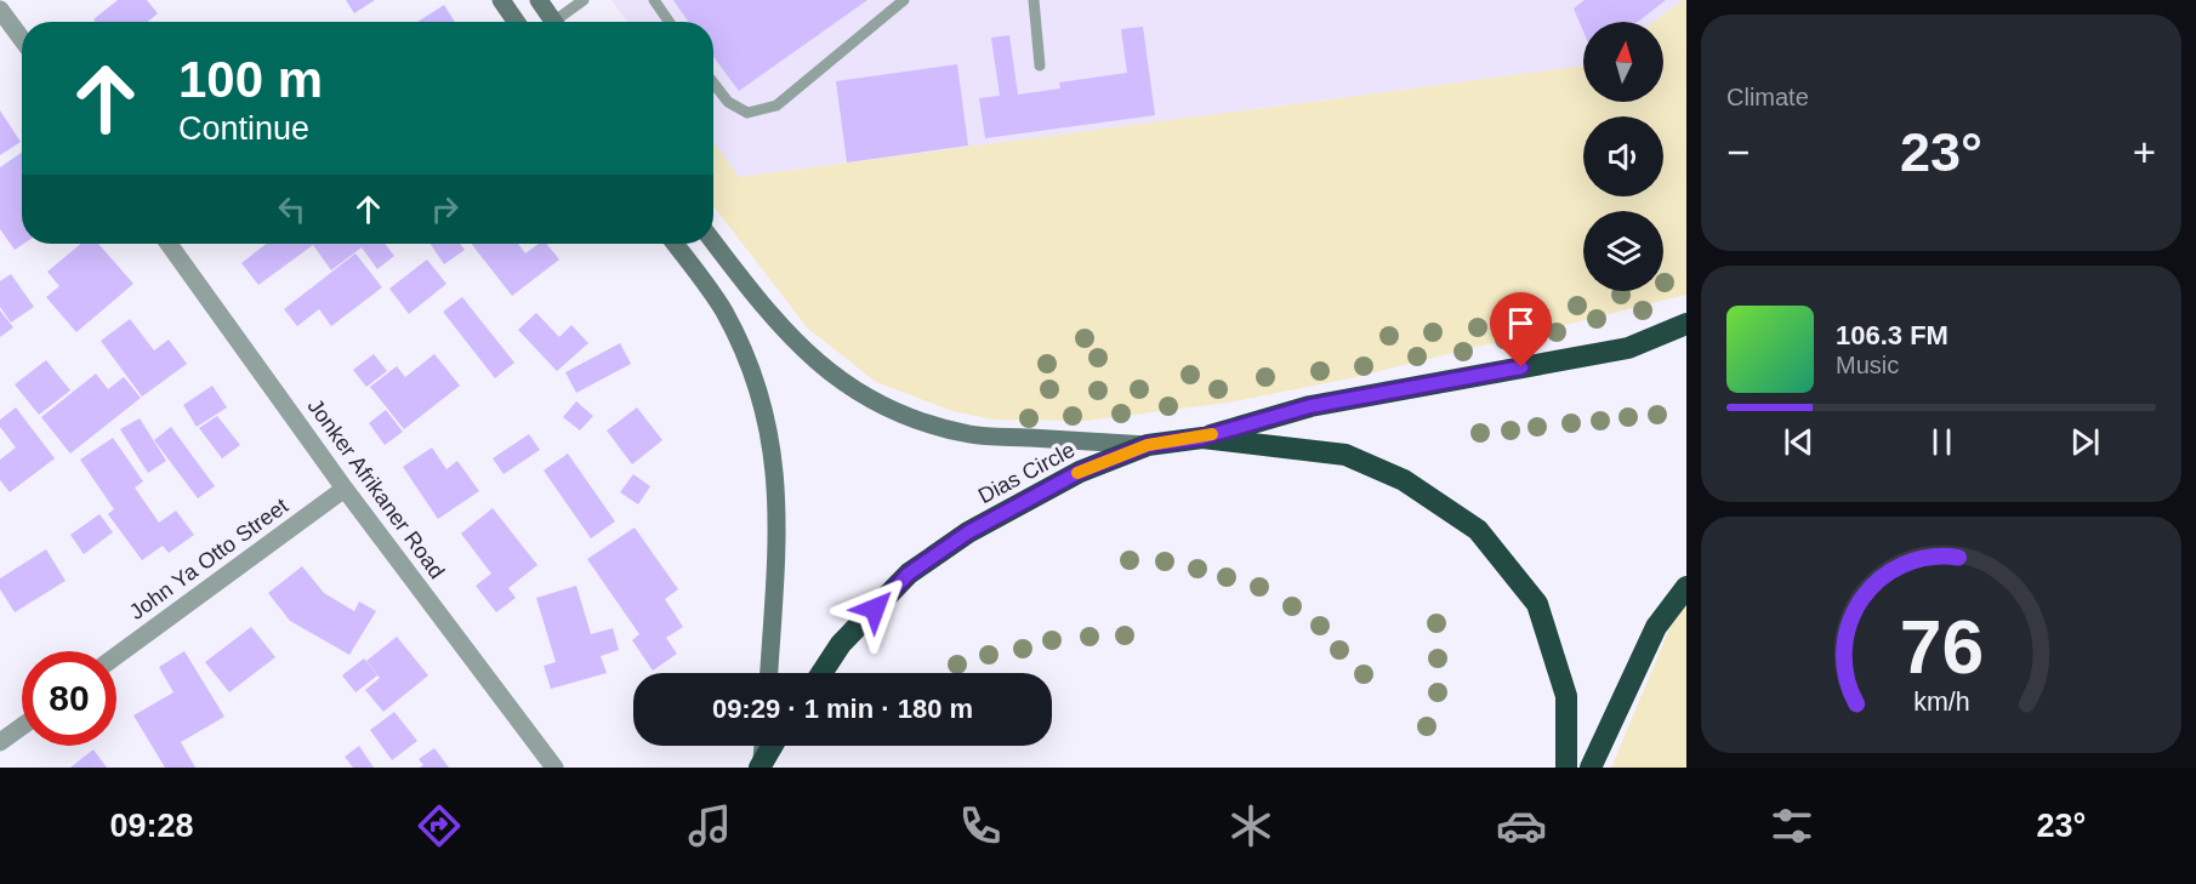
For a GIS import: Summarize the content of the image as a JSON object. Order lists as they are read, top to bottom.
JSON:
{
  "streets": {
    "highway": ["Dias Circle"],
    "street": ["Jonker Afrikaner Road", "John Ya Otto Street"]
  },
  "crossings": [
    ["Jonker Afrikaner Road", "John Ya Otto Street"]
  ],
  "north": "top",
  "page": {
    "tile": "Climate",
    "turn": ["100 m", "Continue"],
    "heat": ["−", "23°", "+"],
    "song": ["106.3 FM", "Music"],
    "limit": "80",
    "trip": "09:29 · 1 min · 180 m",
    "tabs": ["09:28", "23°"],
    "gauge": ["76", "km/h"]
  }
}
